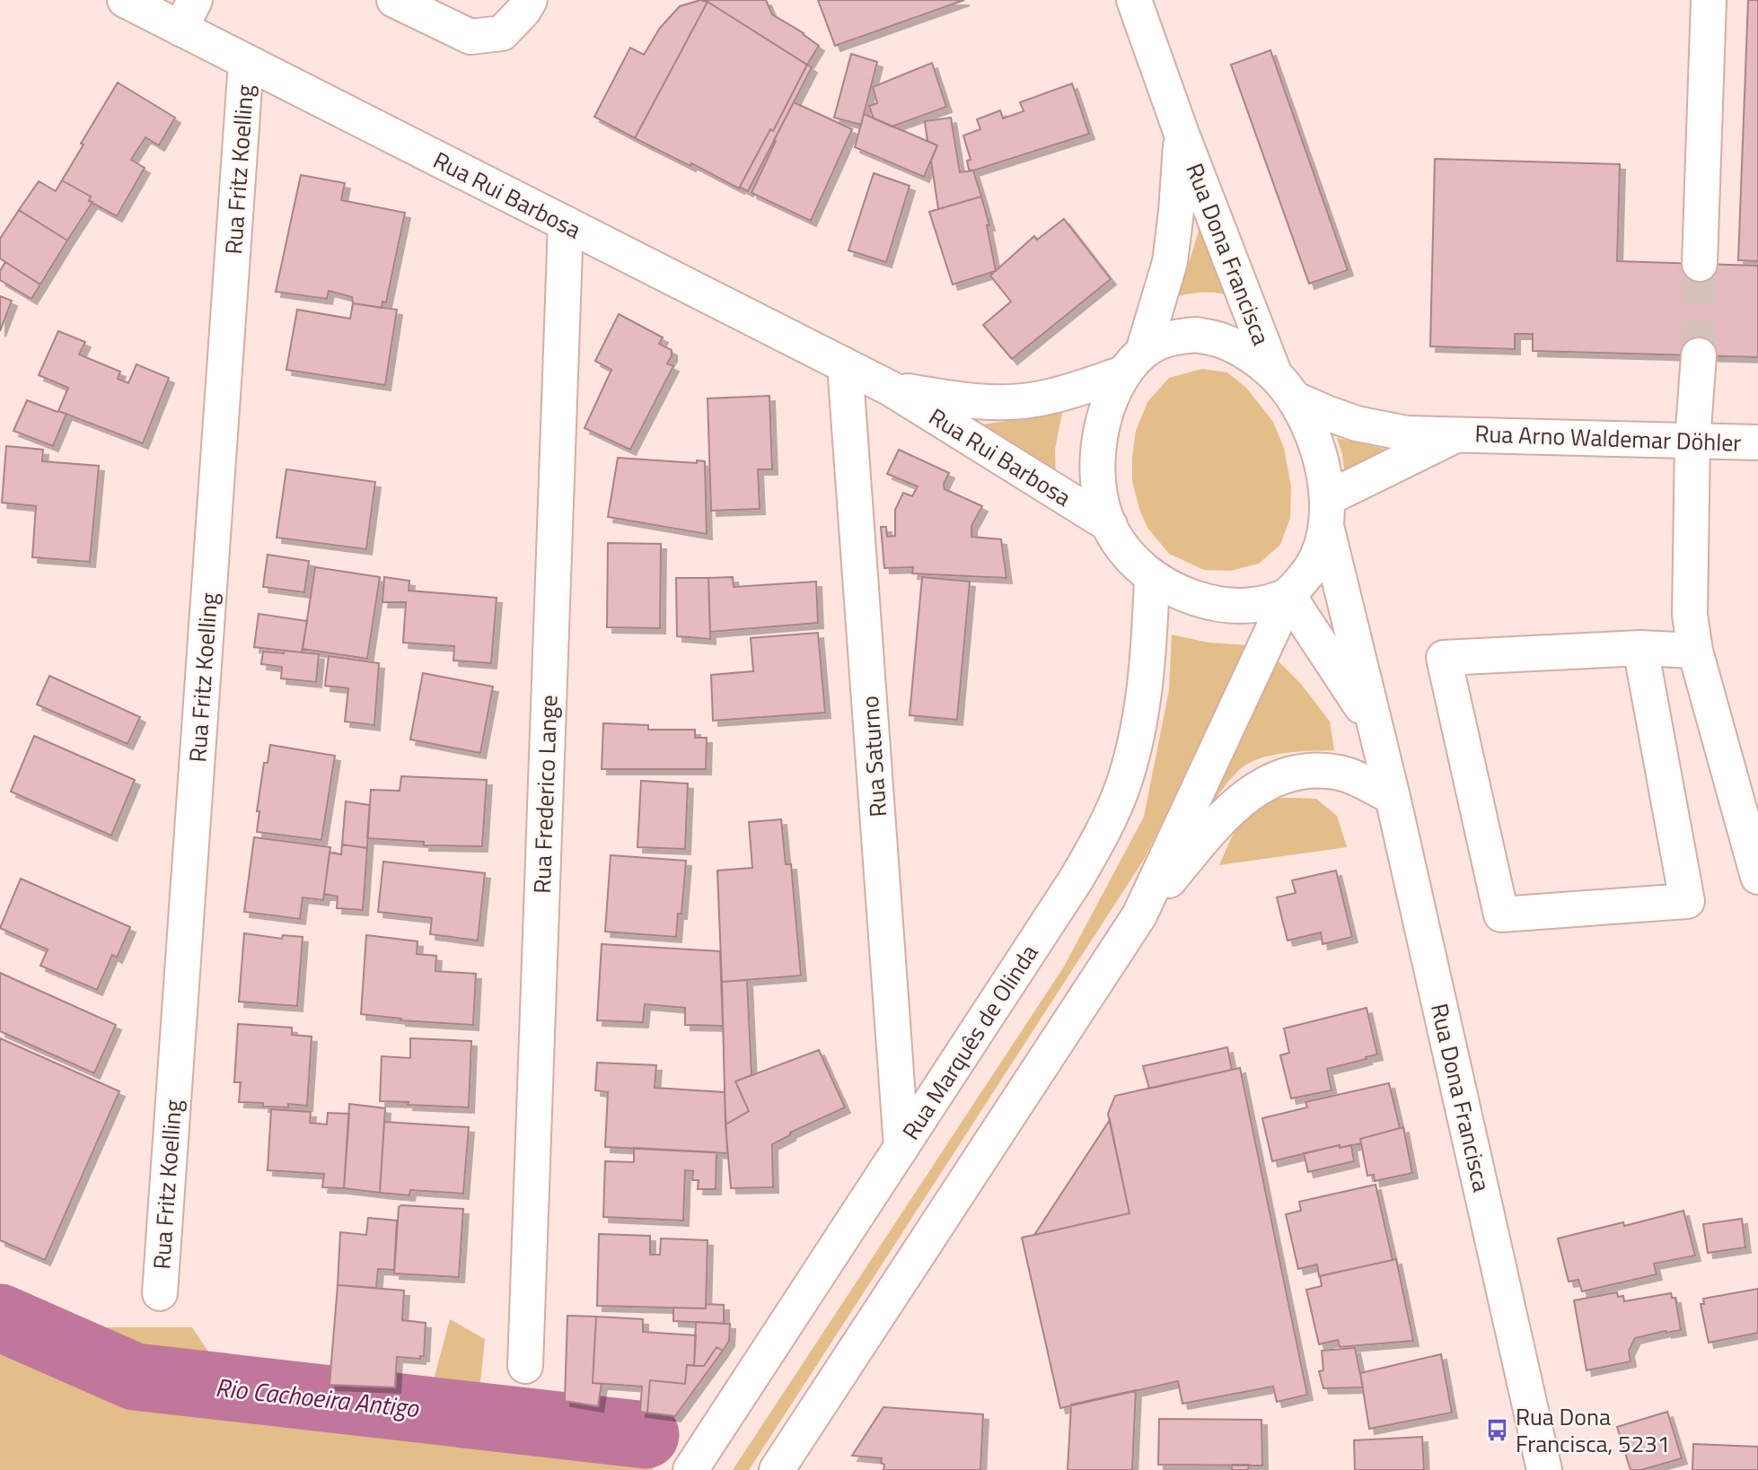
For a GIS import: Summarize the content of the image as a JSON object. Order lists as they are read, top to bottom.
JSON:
{
  "streets": {
    "main road": [
      "Rua Fritz Koelling",
      "Rua Rui Barbosa",
      "Rua Dona Francisca",
      "Rua Arno Waldemar Döhler",
      "Rua Saturno",
      "Rua Frederico Lange",
      "Rua Marquês de Olinda"
    ]
  },
  "crossings": [
    ["Rua Fritz Koelling", "Rua Rui Barbosa"],
    ["Rua Rui Barbosa", "Rua Dona Francisca"],
    ["Rua Rui Barbosa", "Rua Arno Waldemar Döhler"],
    ["Rua Rui Barbosa", "Rua Saturno"],
    ["Rua Rui Barbosa", "Rua Frederico Lange"],
    ["Rua Dona Francisca", "Rua Arno Waldemar Döhler"],
    ["Rua Saturno", "Rua Marquês de Olinda"]
  ],
  "water": ["Rio Cachoeira Antigo"],
  "places": {
    "bus stop": ["Rua Dona Francisca, 5231"]
  }
}
